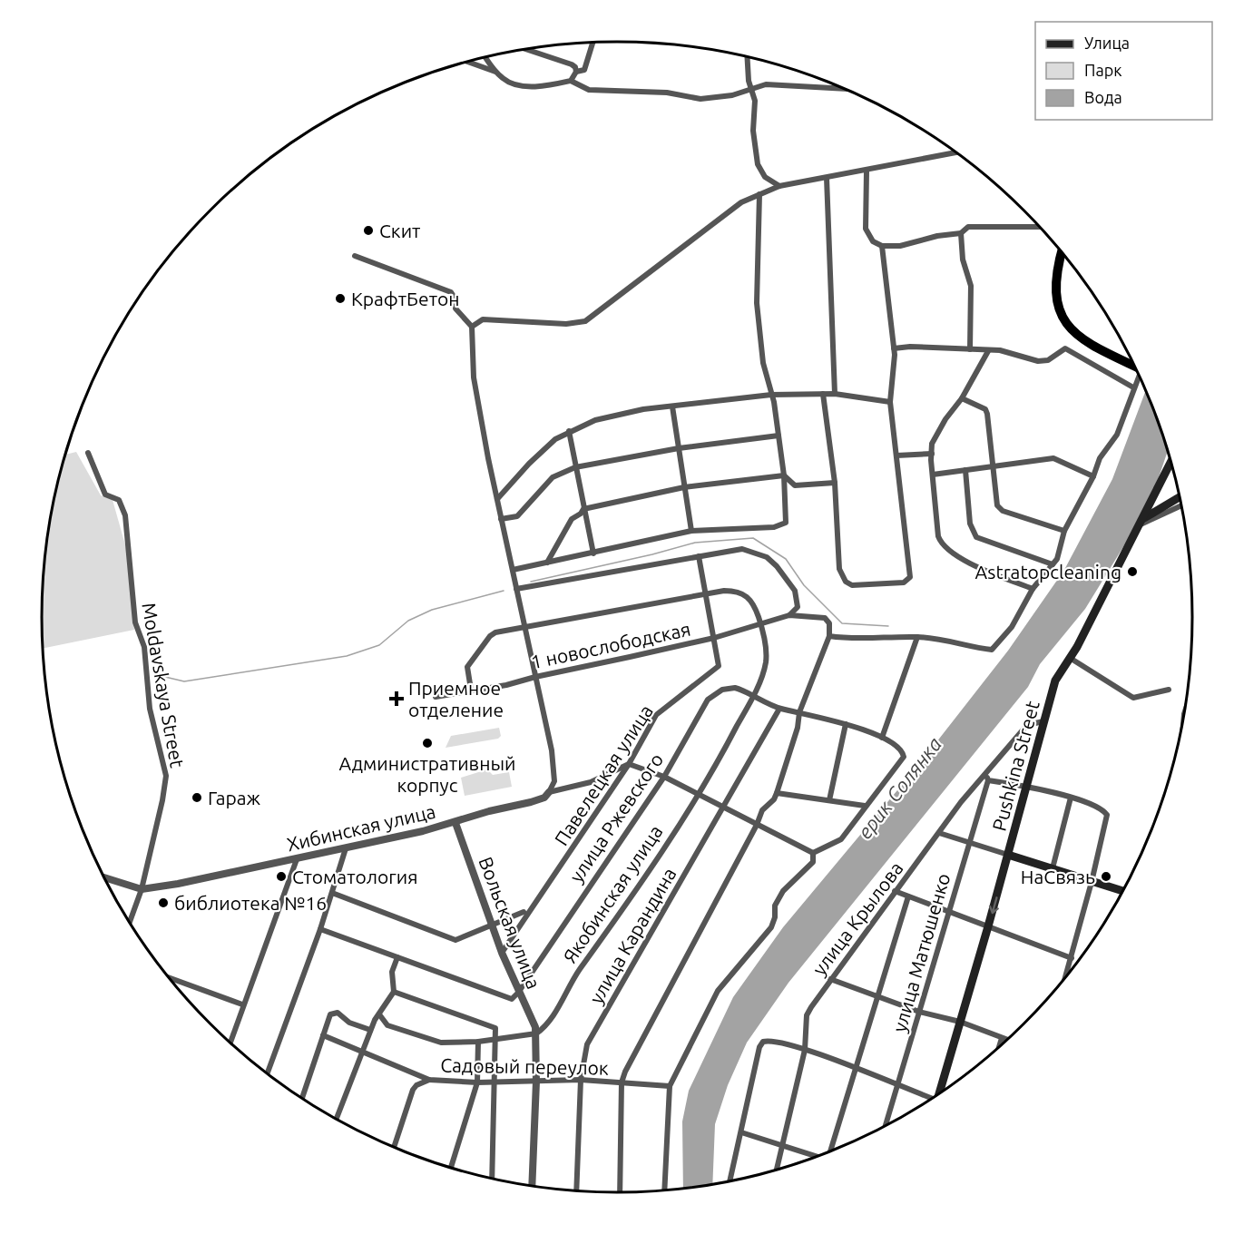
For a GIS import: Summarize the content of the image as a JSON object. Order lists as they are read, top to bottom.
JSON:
{
  "streets": {
    "main road": ["Pushkina Street"],
    "street": [
      "1 новослободская",
      "Moldavskaya Street",
      "Павелецкая улица",
      "улица Ржевского",
      "Хибинская улица",
      "Якобинская улица",
      "улица Крылова",
      "Вольская улица",
      "улица Карандина",
      "улица Матюшенко",
      "Садовый переулок"
    ]
  },
  "crossings": [
    ["1 новослободская", "Павелецкая улица"],
    ["1 новослободская", "Якобинская улица"],
    ["Moldavskaya Street", "Хибинская улица"],
    ["Pushkina Street", "улица Крылова"],
    ["Павелецкая улица", "Хибинская улица"],
    ["Павелецкая улица", "Якобинская улица"],
    ["Павелецкая улица", "Вольская улица"],
    ["улица Ржевского", "Якобинская улица"],
    ["улица Ржевского", "Вольская улица"],
    ["улица Ржевского", "улица Карандина"],
    ["Хибинская улица", "Вольская улица"],
    ["Якобинская улица", "Вольская улица"],
    ["улица Крылова", "улица Матюшенко"],
    ["улица Карандина", "Садовый переулок"]
  ],
  "water": ["ерик Солянка"],
  "places": {
    "other": [
      "Скит",
      "КрафтБетон",
      "Astratopcleaning",
      "Административный корпус",
      "Гараж",
      "Стоматология",
      "НаСвязь",
      "библиотека №16"
    ],
    "health": ["Приемное отделение"]
  },
  "legend": ["Улица", "Парк", "Вода"]
}
